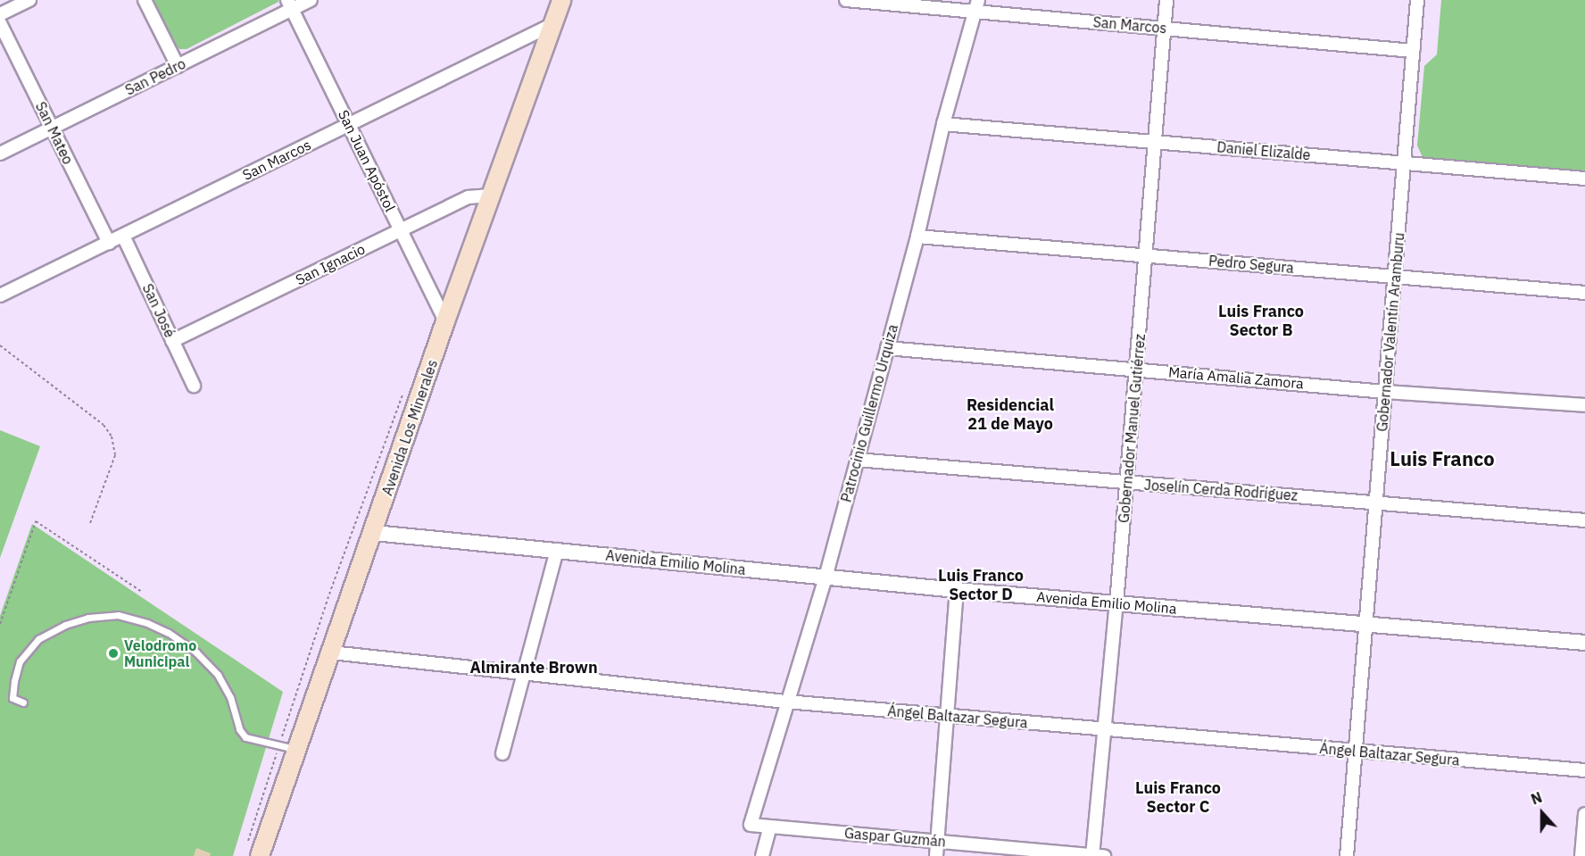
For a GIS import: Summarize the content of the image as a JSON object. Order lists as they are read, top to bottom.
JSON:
{
  "streets": {
    "main road": ["Avenida Los Minerales"],
    "street": [
      "San Marcos",
      "San Pedro",
      "San Mateo",
      "Daniel Elizalde",
      "San Juan Apóstol",
      "San Ignacio",
      "Pedro Segura",
      "San José",
      "Gobernador Valentín Aramburu",
      "María Amalia Zamora",
      "Patrocinio Guillermo Urquiza",
      "Gobernador Manuel Gutiérrez",
      "Joselín Cerda Rodríguez",
      "Avenida Emilio Molina",
      "Ángel Baltazar Segura",
      "Gaspar Guzmán"
    ]
  },
  "crossings": [
    ["San Marcos", "San Mateo"],
    ["San Marcos", "San Juan Apóstol"],
    ["San Marcos", "San José"],
    ["San Marcos", "Gobernador Valentín Aramburu"],
    ["San Marcos", "Patrocinio Guillermo Urquiza"],
    ["San Marcos", "Avenida Los Minerales"],
    ["San Marcos", "Gobernador Manuel Gutiérrez"],
    ["San Pedro", "San Mateo"],
    ["San Pedro", "San Juan Apóstol"],
    ["Daniel Elizalde", "Gobernador Valentín Aramburu"],
    ["Daniel Elizalde", "Patrocinio Guillermo Urquiza"],
    ["Daniel Elizalde", "Gobernador Manuel Gutiérrez"],
    ["San Juan Apóstol", "San Ignacio"],
    ["San Juan Apóstol", "Avenida Los Minerales"],
    ["San Ignacio", "San José"],
    ["San Ignacio", "Avenida Los Minerales"],
    ["Pedro Segura", "Gobernador Valentín Aramburu"],
    ["Pedro Segura", "Patrocinio Guillermo Urquiza"],
    ["Pedro Segura", "Gobernador Manuel Gutiérrez"],
    ["Gobernador Valentín Aramburu", "María Amalia Zamora"],
    ["Gobernador Valentín Aramburu", "Joselín Cerda Rodríguez"],
    ["Gobernador Valentín Aramburu", "Avenida Emilio Molina"],
    ["Gobernador Valentín Aramburu", "Ángel Baltazar Segura"],
    ["María Amalia Zamora", "Patrocinio Guillermo Urquiza"],
    ["María Amalia Zamora", "Gobernador Manuel Gutiérrez"],
    ["Patrocinio Guillermo Urquiza", "Joselín Cerda Rodríguez"],
    ["Patrocinio Guillermo Urquiza", "Avenida Emilio Molina"],
    ["Patrocinio Guillermo Urquiza", "Ángel Baltazar Segura"],
    ["Patrocinio Guillermo Urquiza", "Gaspar Guzmán"],
    ["Avenida Los Minerales", "Avenida Emilio Molina"],
    ["Avenida Los Minerales", "Ángel Baltazar Segura"],
    ["Gobernador Manuel Gutiérrez", "Joselín Cerda Rodríguez"],
    ["Gobernador Manuel Gutiérrez", "Avenida Emilio Molina"],
    ["Gobernador Manuel Gutiérrez", "Ángel Baltazar Segura"],
    ["Gobernador Manuel Gutiérrez", "Gaspar Guzmán"]
  ],
  "districts": [
    "Luis Franco Sector B",
    "Residencial 21 de Mayo",
    "Luis Franco",
    "Luis Franco Sector D",
    "Almirante Brown",
    "Luis Franco Sector C"
  ],
  "places": ["Velodromo Municipal"],
  "north": "top"
}
